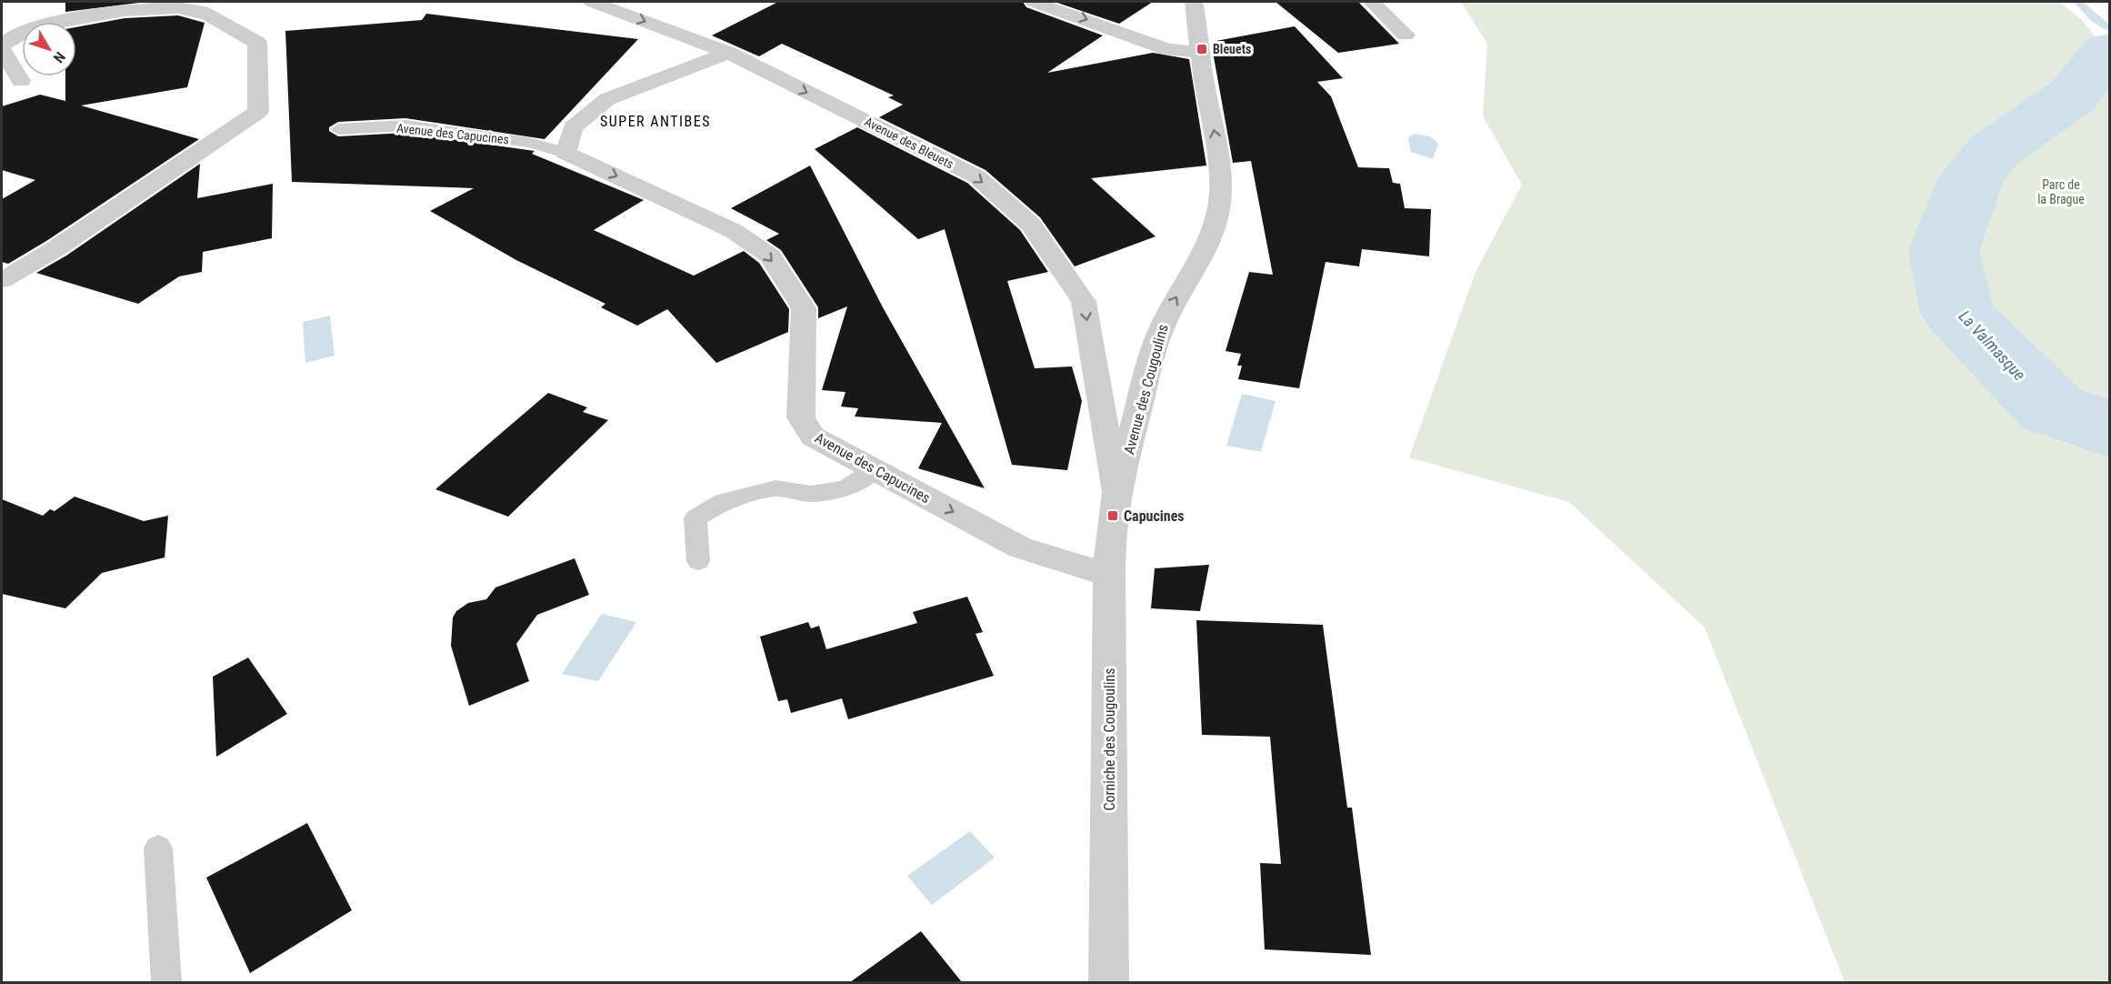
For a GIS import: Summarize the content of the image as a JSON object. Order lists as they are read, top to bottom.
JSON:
{
  "streets": {
    "street": [
      "Avenue des Capucines",
      "Avenue des Bleuets",
      "Avenue des Cougoulins",
      "Corniche des Cougoulins"
    ]
  },
  "crossings": [
    ["Avenue des Capucines", "Corniche des Cougoulins"],
    ["Avenue des Bleuets", "Avenue des Cougoulins"],
    ["Avenue des Bleuets", "Corniche des Cougoulins"],
    ["Avenue des Cougoulins", "Corniche des Cougoulins"]
  ],
  "one_way": ["Avenue des Capucines", "Avenue des Bleuets", "Avenue des Cougoulins"],
  "districts": ["SUPER ANTIBES"],
  "water": ["La Valmasque"],
  "parks": ["Parc de la Brague"],
  "places": {
    "transit": ["Bleuets", "Capucines"]
  },
  "north": "bottom right"
}
